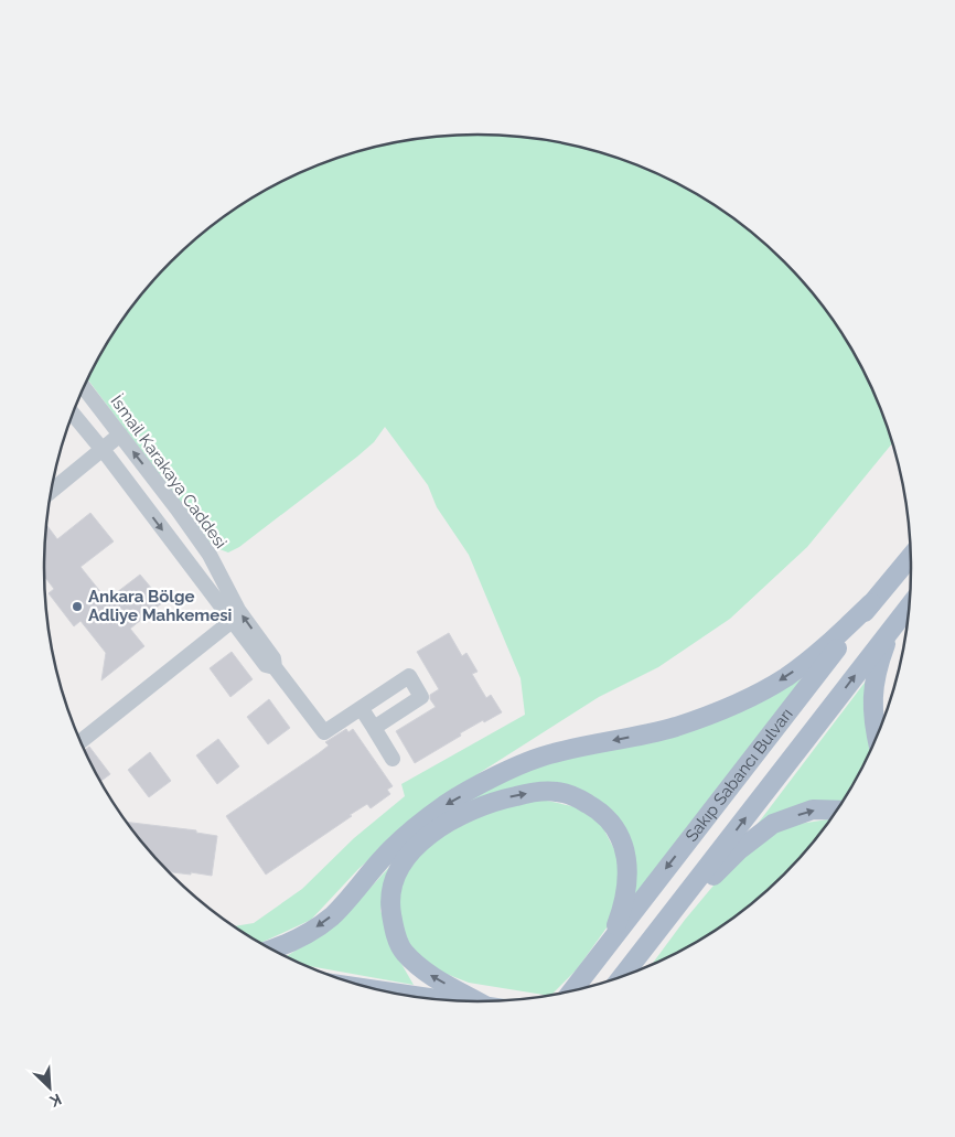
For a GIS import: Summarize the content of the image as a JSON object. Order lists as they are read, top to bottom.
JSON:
{
  "streets": {
    "main road": ["Sakıp Sabancı Bulvarı"],
    "street": ["İsmail Karakaya Caddesi"]
  },
  "places": ["Ankara Bölge Adliye Mahkemesi"],
  "north": "bottom right"
}
